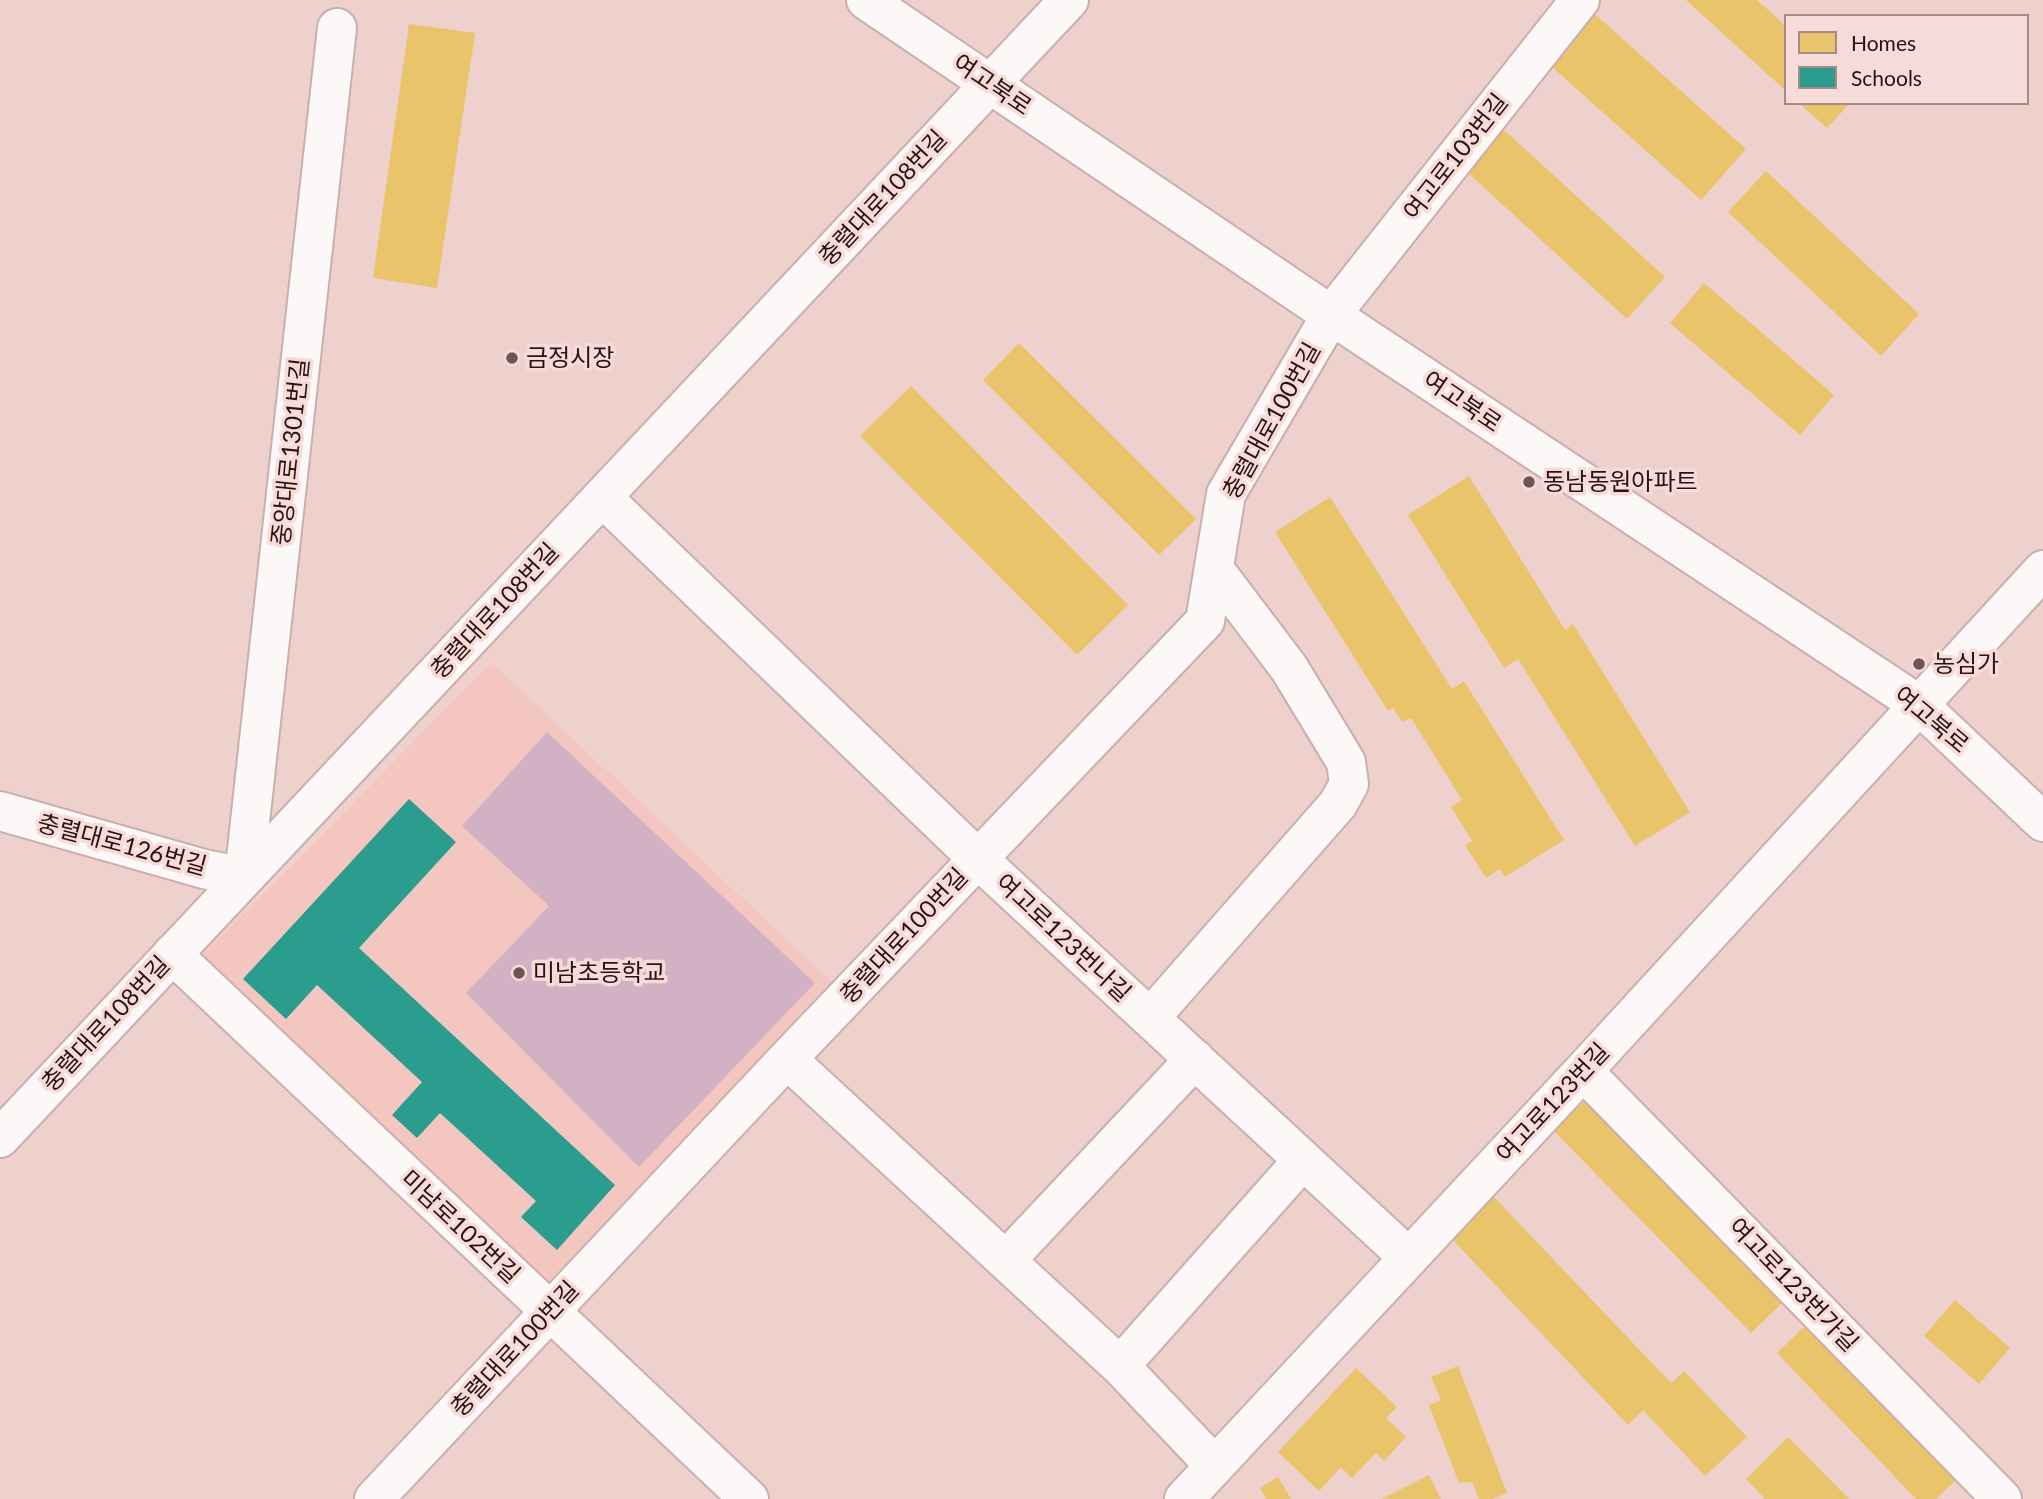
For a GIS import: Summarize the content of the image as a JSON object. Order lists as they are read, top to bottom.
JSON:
{
  "streets": {
    "street": [
      "여고북로",
      "여고로103번길",
      "충렬대로108번길",
      "충렬대로100번길",
      "중앙대로1301번길",
      "충렬대로126번길",
      "여고로123번나길",
      "여고로123번길",
      "미남로102번길",
      "여고로123번가길"
    ]
  },
  "crossings": [
    ["여고북로", "여고로103번길"],
    ["여고북로", "충렬대로108번길"],
    ["여고북로", "충렬대로100번길"],
    ["여고북로", "여고로123번길"],
    ["여고로103번길", "충렬대로100번길"],
    ["충렬대로108번길", "중앙대로1301번길"],
    ["충렬대로108번길", "충렬대로126번길"],
    ["충렬대로108번길", "여고로123번나길"],
    ["충렬대로108번길", "미남로102번길"],
    ["충렬대로100번길", "여고로123번나길"],
    ["충렬대로100번길", "미남로102번길"],
    ["중앙대로1301번길", "충렬대로126번길"],
    ["여고로123번나길", "여고로123번길"],
    ["여고로123번길", "여고로123번가길"]
  ],
  "places": [
    "금정시장",
    "동남동원아파트",
    "농심가",
    "미남초등학교"
  ],
  "legend": ["Homes", "Schools"]
}
